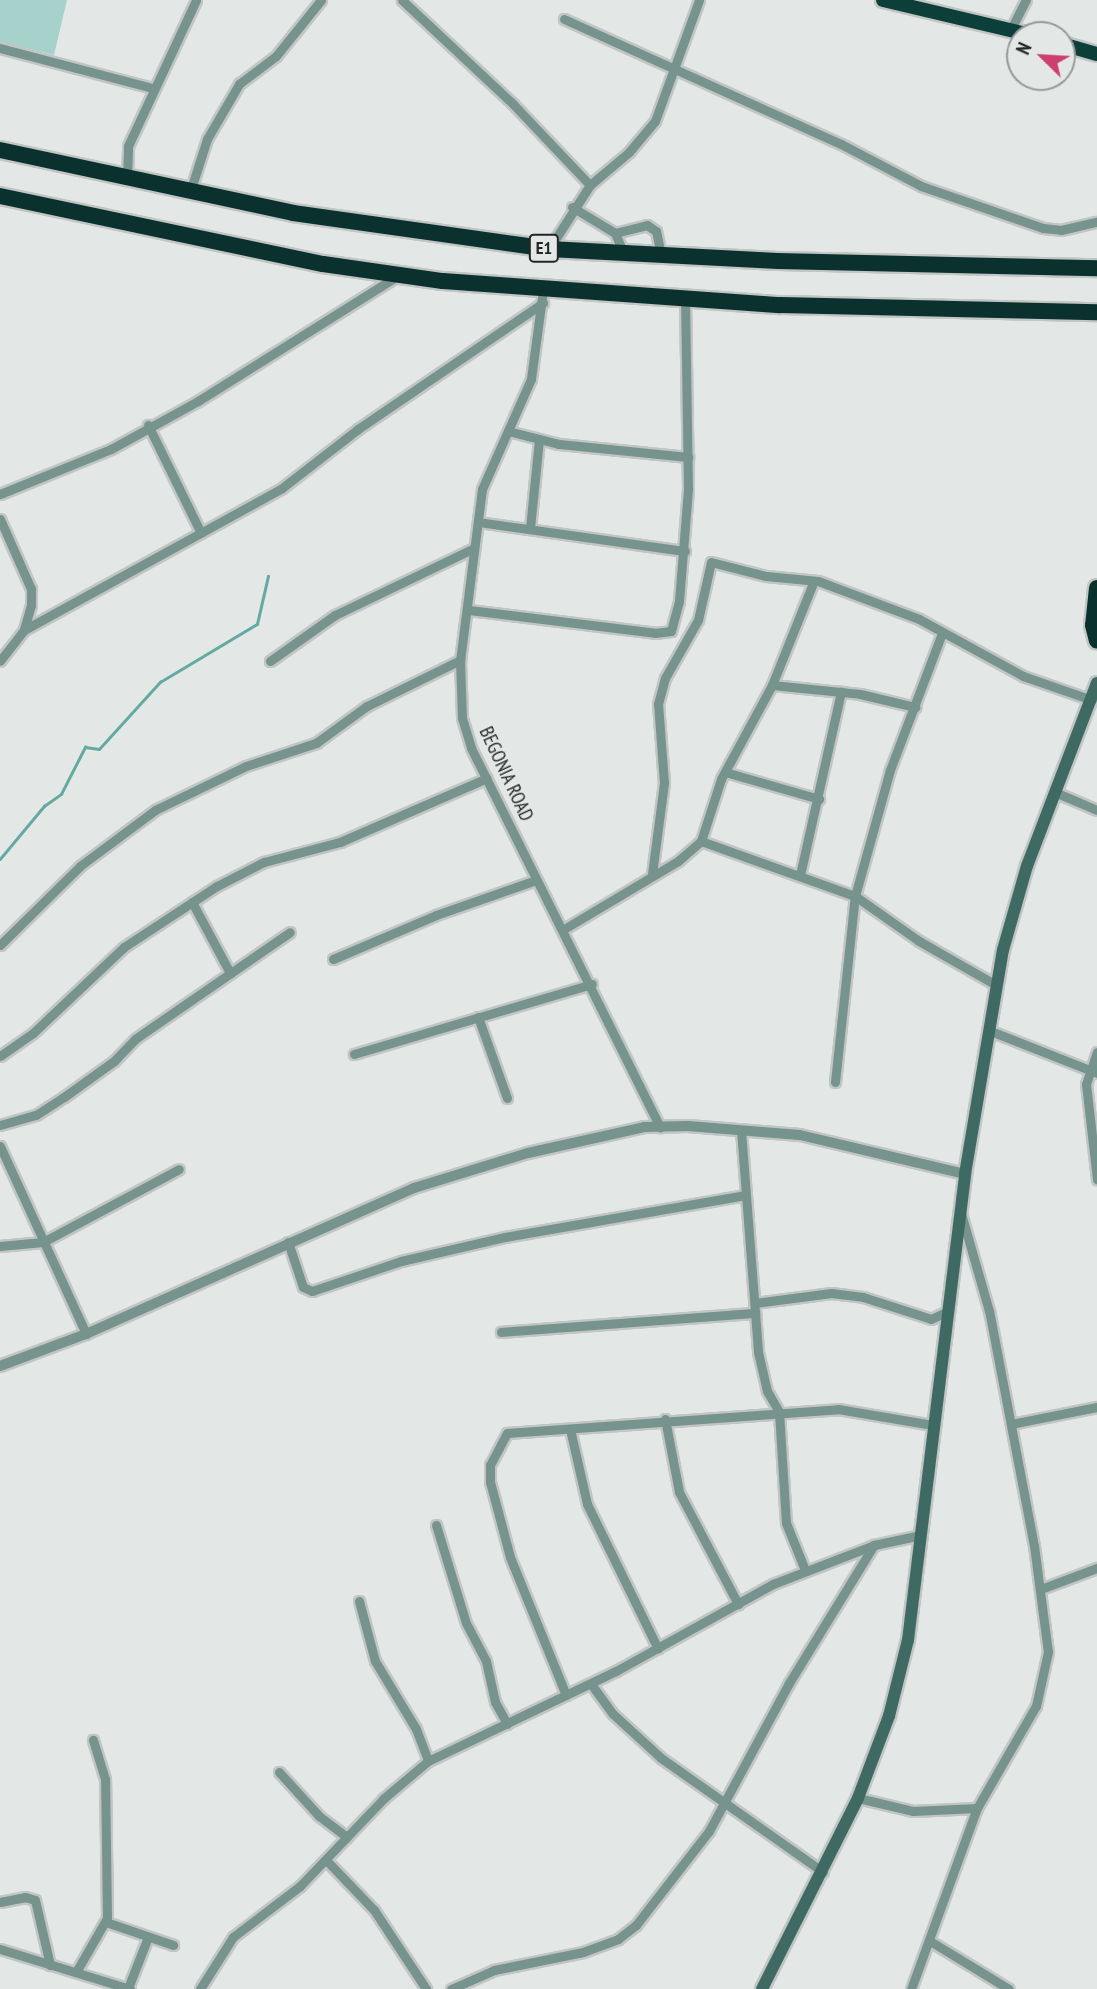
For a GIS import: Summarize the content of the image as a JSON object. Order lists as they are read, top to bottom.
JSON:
{
  "streets": {
    "highway": ["E1"],
    "street": ["BEGONIA ROAD"]
  },
  "crossings": [
    ["E1", "BEGONIA ROAD"]
  ],
  "north": "top left"
}
